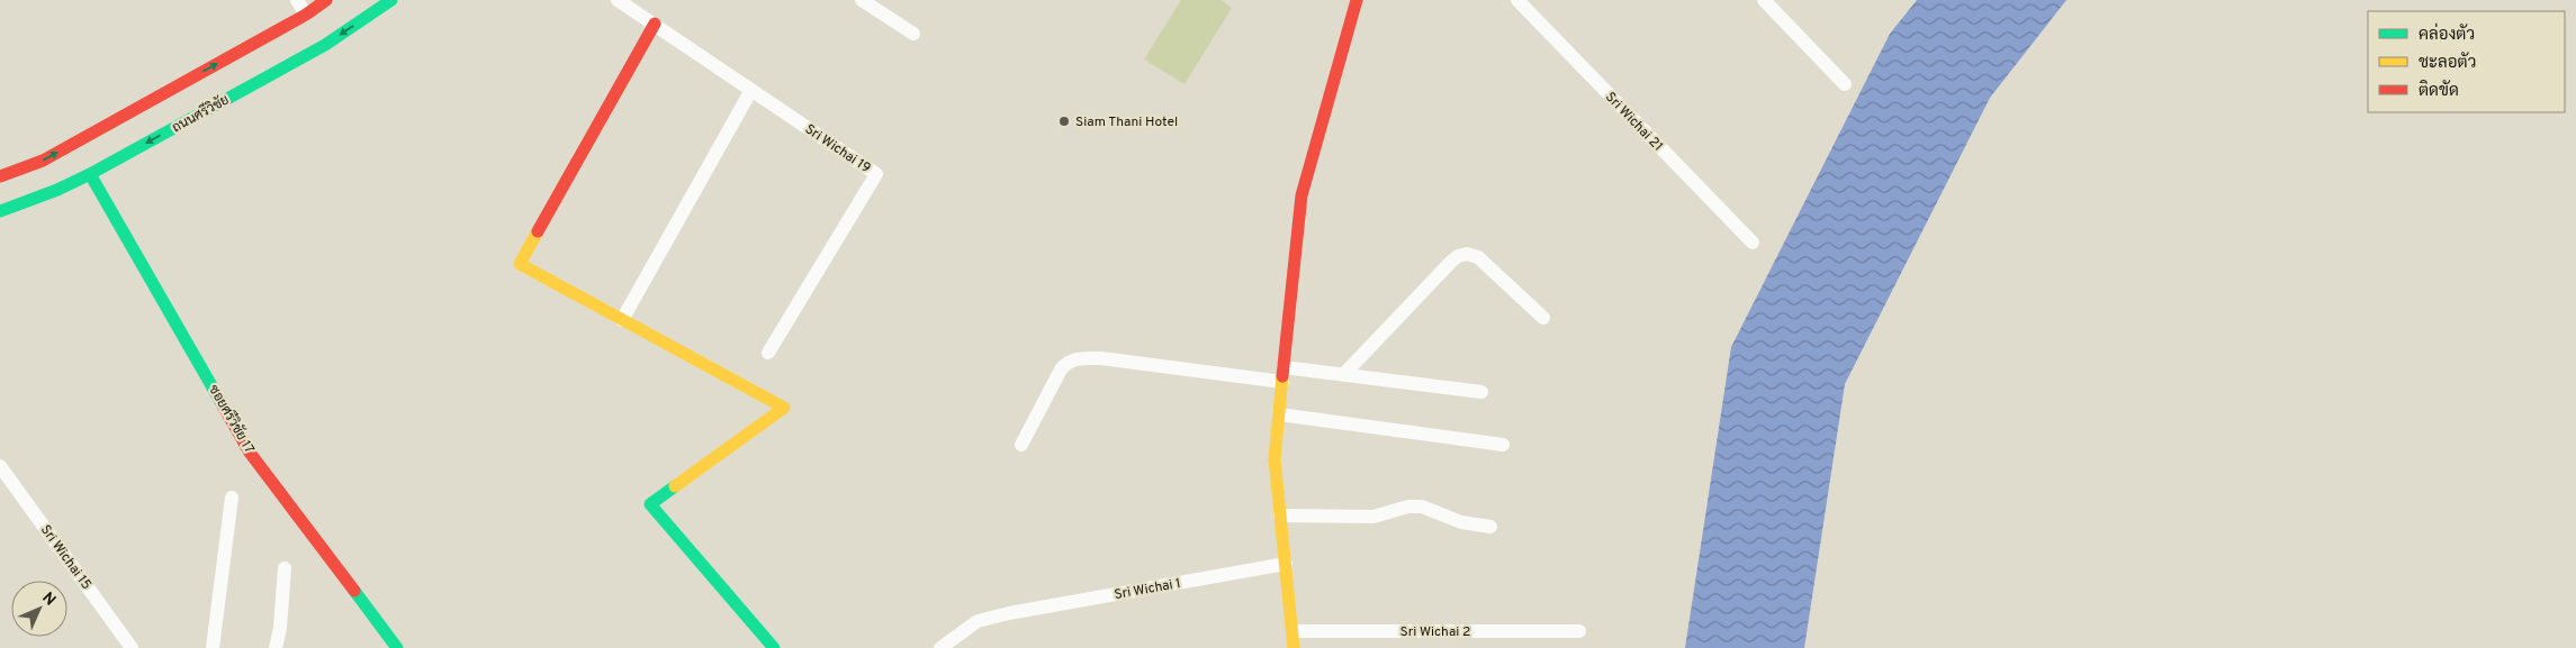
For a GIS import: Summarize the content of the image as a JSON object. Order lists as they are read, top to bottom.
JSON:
{
  "streets": {
    "street": [
      "ถนนศรีวิชัย",
      "Sri Wichai 21",
      "Sri Wichai 19",
      "ซอยศรีวิชัย 17",
      "Sri Wichai 15",
      "Sri Wichai 1",
      "Sri Wichai 2"
    ]
  },
  "crossings": [
    ["ถนนศรีวิชัย", "ซอยศรีวิชัย 17"]
  ],
  "places": ["Siam Thani Hotel"],
  "legend": ["คล่องตัว", "ชะลอตัว", "ติดขัด"],
  "north": "top right"
}
